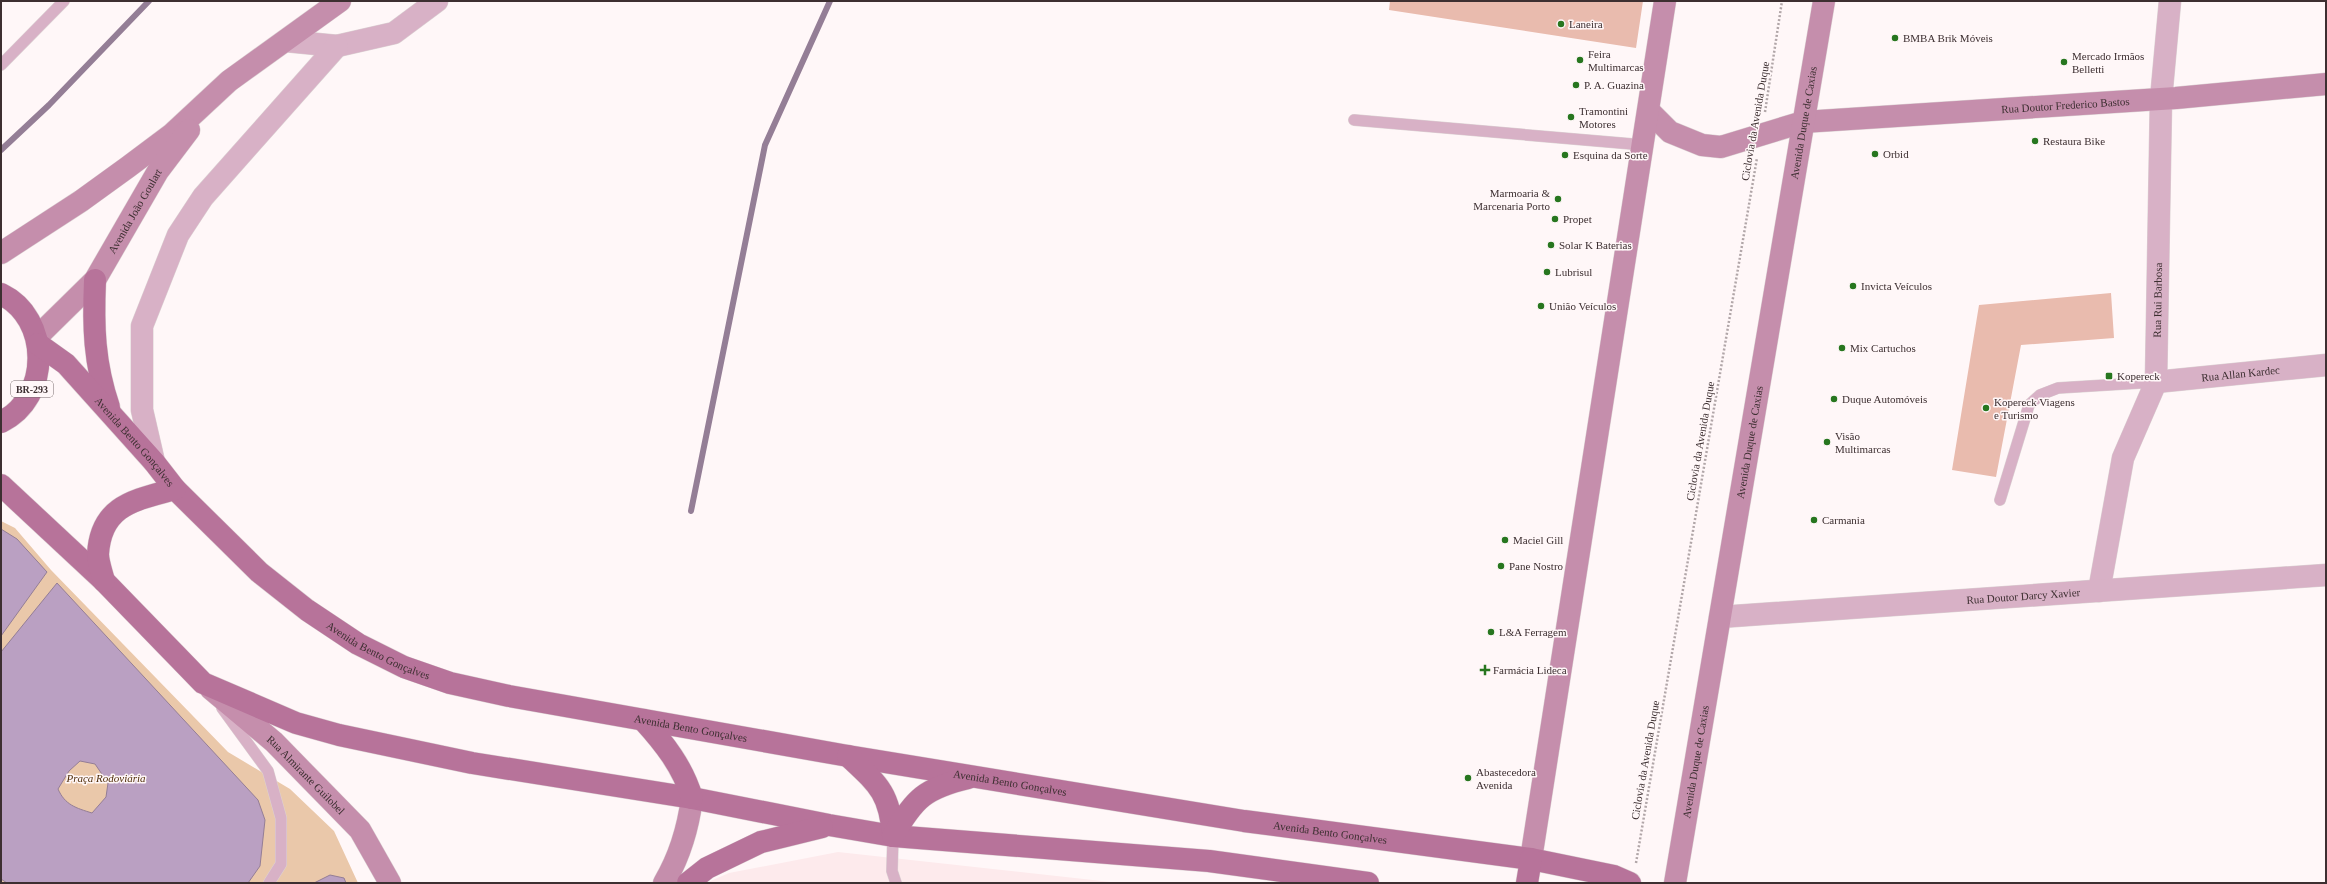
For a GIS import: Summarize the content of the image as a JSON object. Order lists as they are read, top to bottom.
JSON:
{
  "streets": {
    "main road": [
      "Rua Doutor Frederico Bastos",
      "Avenida Duque de Caxias",
      "Avenida João Goulart",
      "BR-293",
      "Avenida Bento Gonçalves",
      "Rua Almirante Guilobel"
    ],
    "street": ["Rua Rui Barbosa", "Rua Allan Kardec", "Rua Doutor Darcy Xavier"],
    "path": ["Ciclovia da Avenida Duque"]
  },
  "crossings": [
    ["Rua Doutor Frederico Bastos", "Ciclovia da Avenida Duque"],
    ["Rua Doutor Frederico Bastos", "Avenida Duque de Caxias"],
    ["Rua Doutor Frederico Bastos", "Rua Rui Barbosa"],
    ["Ciclovia da Avenida Duque", "Avenida Bento Gonçalves"],
    ["Avenida Duque de Caxias", "Rua Doutor Darcy Xavier"],
    ["Avenida João Goulart", "BR-293"],
    ["Avenida João Goulart", "Avenida Bento Gonçalves"],
    ["Rua Rui Barbosa", "Rua Allan Kardec"],
    ["Rua Rui Barbosa", "Rua Doutor Darcy Xavier"],
    ["BR-293", "Avenida Bento Gonçalves"]
  ],
  "parks": ["Praça Rodoviária"],
  "places": {
    "other": [
      "Laneira",
      "BMBA Brik Móveis",
      "Feira Multimarcas",
      "Mercado Irmãos Belletti",
      "P. A. Guazina",
      "Tramontini Motores",
      "Restaura Bike",
      "Orbid",
      "Esquina da Sorte",
      "Marmoaria & Marcenaria Porto",
      "Propet",
      "Solar K Baterias",
      "Lubrisul",
      "Invicta Veículos",
      "União Veículos",
      "Mix Cartuchos",
      "Duque Automóveis",
      "Kopereck Viagens e Turismo",
      "Visão Multimarcas",
      "Carmania",
      "Maciel Gill",
      "Pane Nostro",
      "L&A Ferragem",
      "Abastecedora Avenida"
    ],
    "transit": ["Kopereck"],
    "health": ["Farmácia Lideca"]
  }
}
